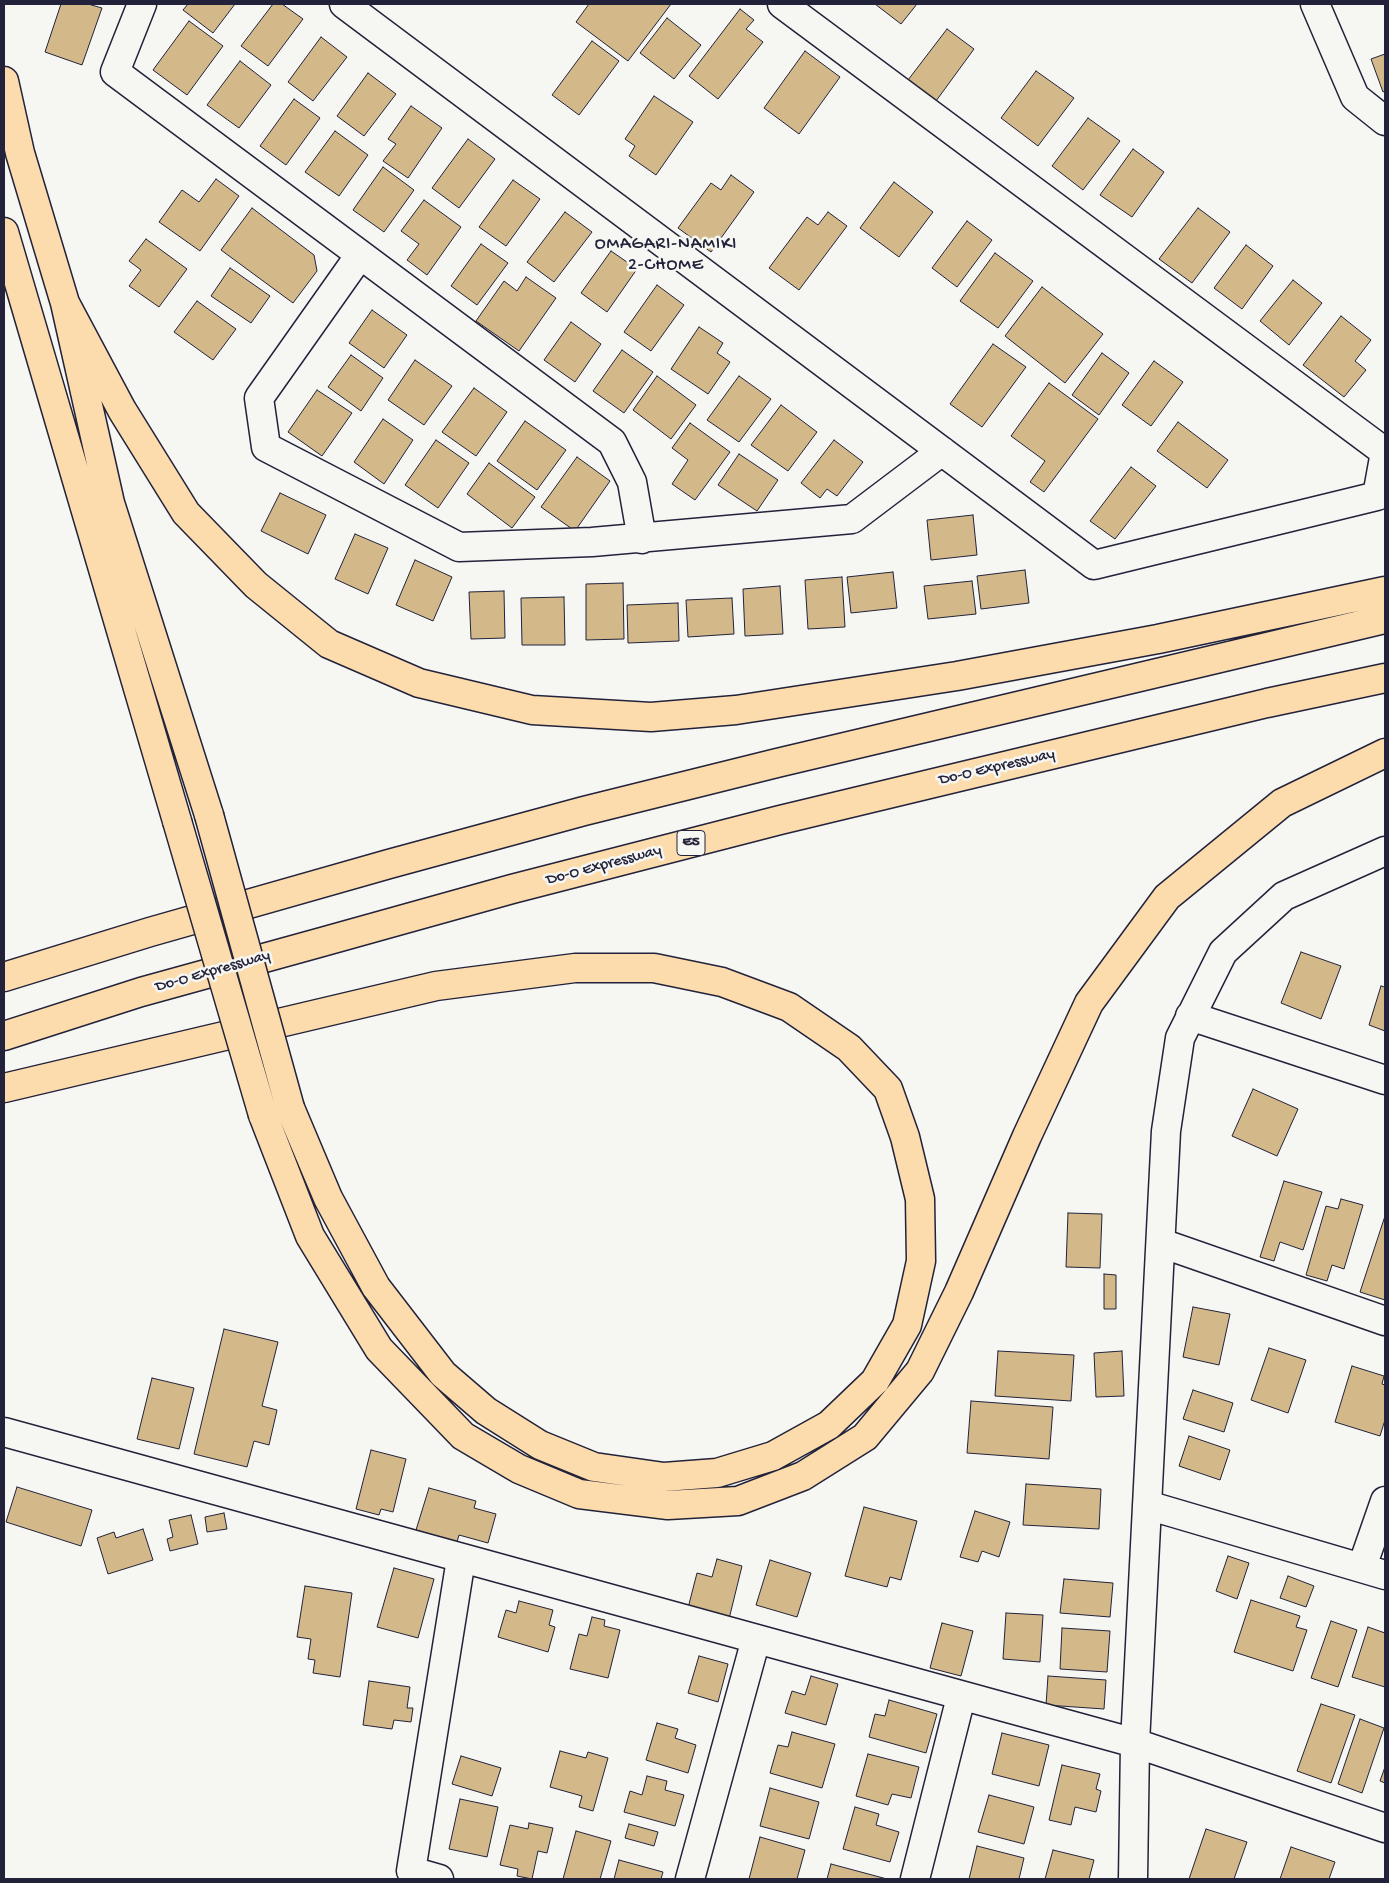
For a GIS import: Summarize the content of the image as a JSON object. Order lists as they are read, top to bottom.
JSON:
{
  "streets": {
    "highway": ["Do-O Expressway", "E5"]
  },
  "districts": ["OMAGARI-NAMIKI 2-CHOME"]
}
